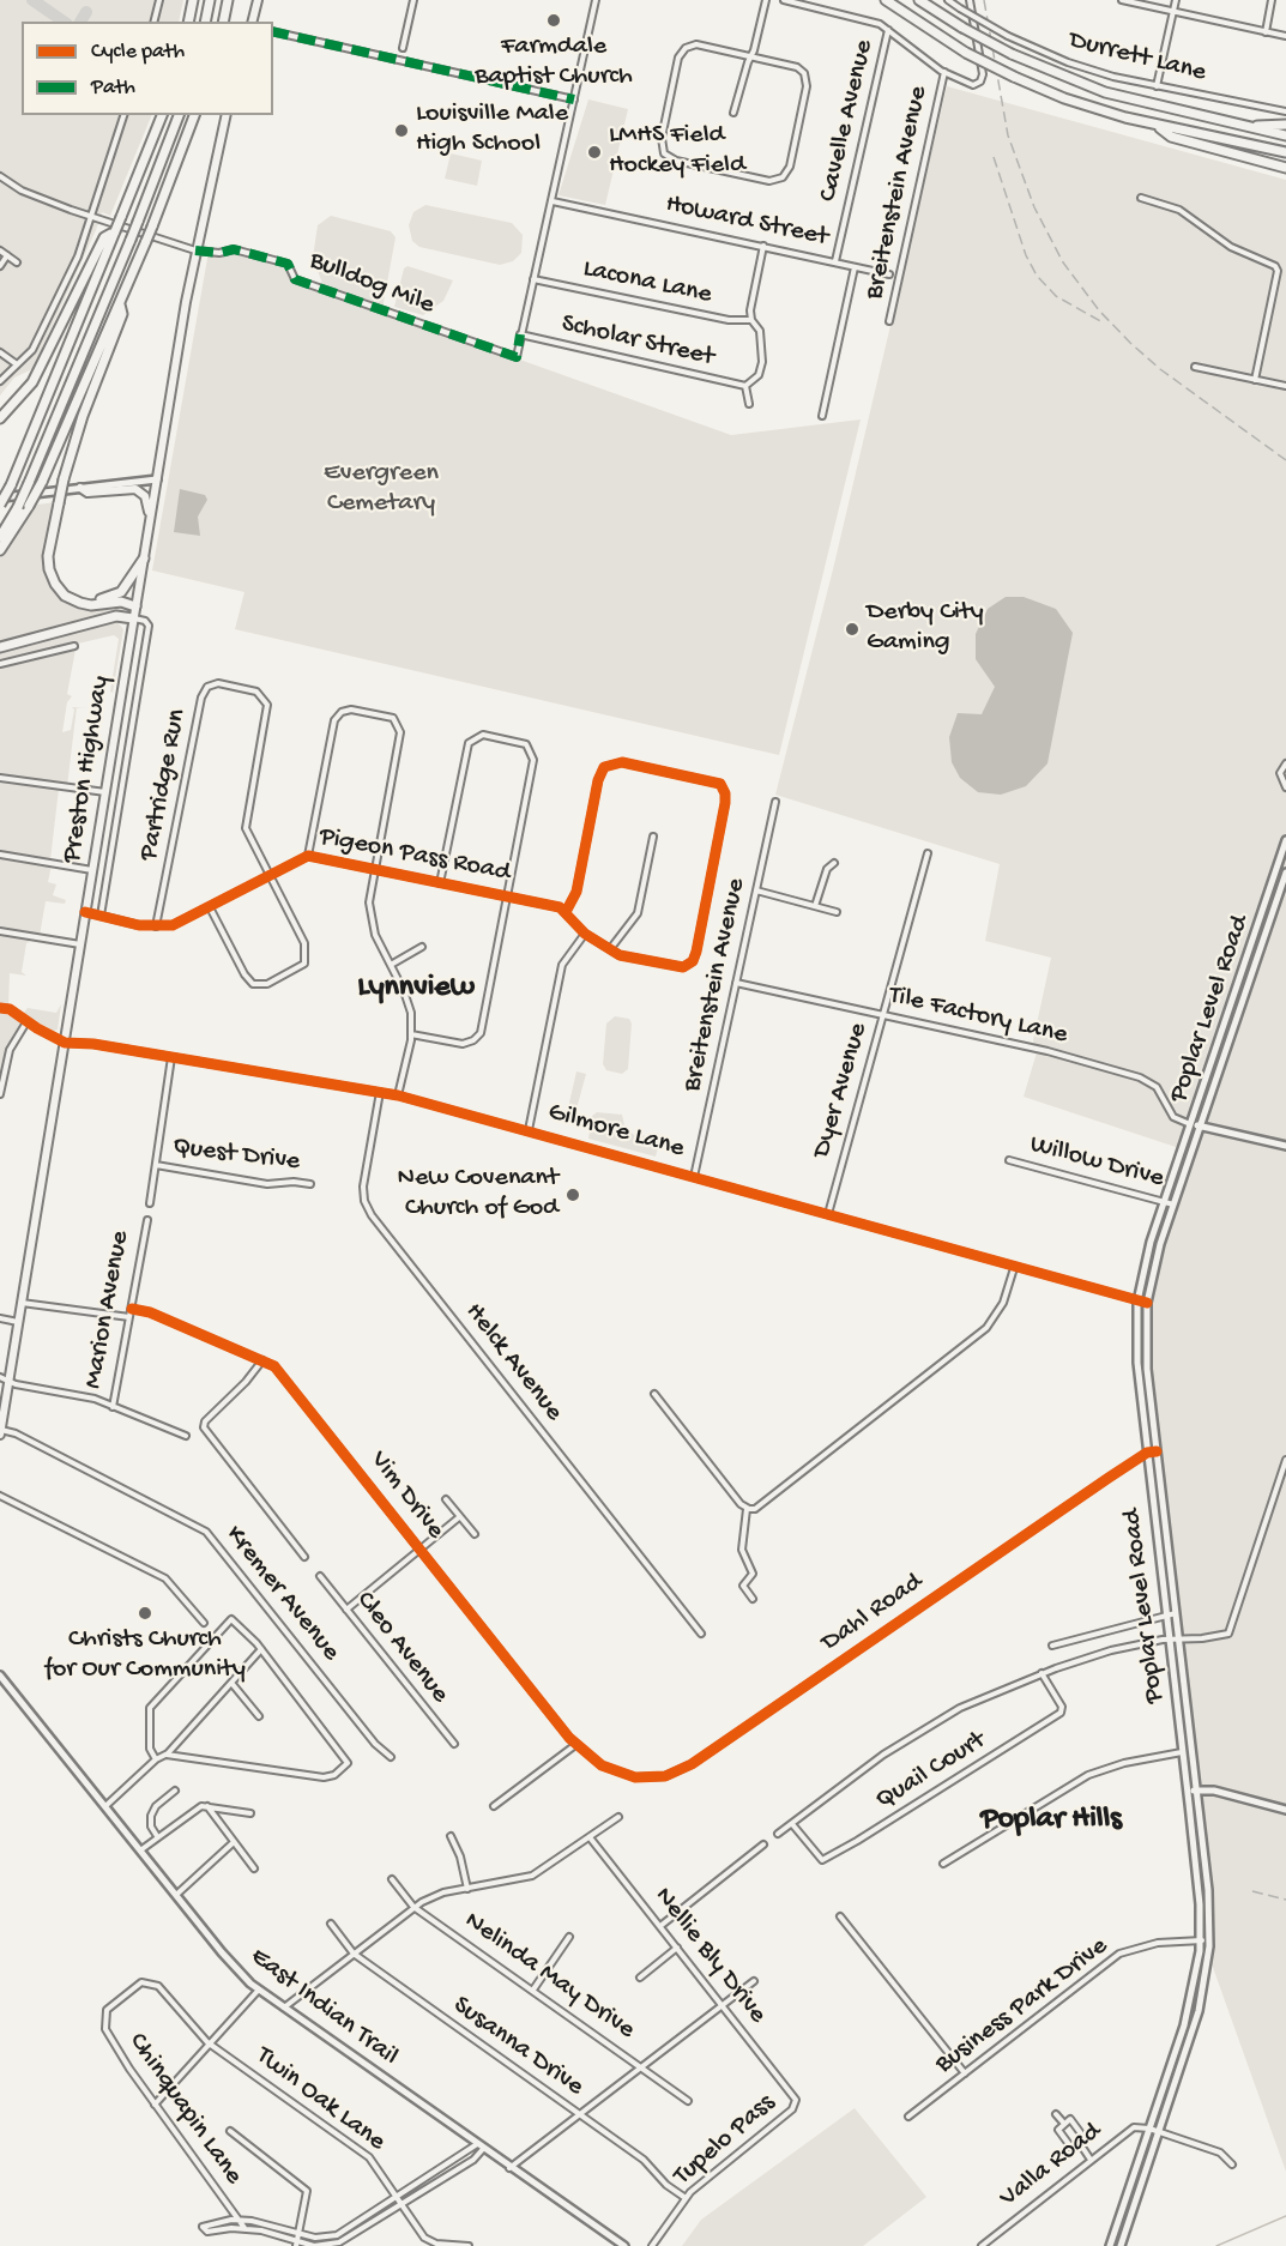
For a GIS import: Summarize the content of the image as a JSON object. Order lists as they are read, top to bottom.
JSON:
{
  "streets": {
    "main road": ["Preston Highway", "Poplar Level Road", "East Indian Trail"],
    "street": [
      "Durrett Lane",
      "Cavelle Avenue",
      "Breitenstein Avenue",
      "Howard Street",
      "Lacona Lane",
      "Bulldog Mile",
      "Scholar Street",
      "Partridge Run",
      "Pigeon Pass Road",
      "Tile Factory Lane",
      "Dyer Avenue",
      "Gilmore Lane",
      "Quest Drive",
      "Willow Drive",
      "Marion Avenue",
      "Helck Avenue",
      "Vim Drive",
      "Kremer Avenue",
      "Dahl Road",
      "Cleo Avenue",
      "Quail Court",
      "Nellie Bly Drive",
      "Nelinda May Drive",
      "Business Park Drive",
      "Susanna Drive",
      "Twin Oak Lane",
      "Chinquapin Lane",
      "Tupelo Pass",
      "Valla Road"
    ]
  },
  "crossings": [
    ["Cavelle Avenue", "Howard Street"],
    ["Breitenstein Avenue", "Tile Factory Lane"],
    ["Breitenstein Avenue", "Gilmore Lane"],
    ["Bulldog Mile", "Scholar Street"],
    ["Bulldog Mile", "Preston Highway"],
    ["Preston Highway", "Pigeon Pass Road"],
    ["Preston Highway", "Gilmore Lane"],
    ["Preston Highway", "Kremer Avenue"],
    ["Partridge Run", "Pigeon Pass Road"],
    ["Poplar Level Road", "Tile Factory Lane"],
    ["Poplar Level Road", "Gilmore Lane"],
    ["Poplar Level Road", "Willow Drive"],
    ["Poplar Level Road", "Dahl Road"],
    ["Poplar Level Road", "Business Park Drive"],
    ["Poplar Level Road", "Valla Road"],
    ["Tile Factory Lane", "Dyer Avenue"],
    ["Dyer Avenue", "Gilmore Lane"],
    ["Gilmore Lane", "Helck Avenue"],
    ["Marion Avenue", "Vim Drive"],
    ["Vim Drive", "Dahl Road"],
    ["Nellie Bly Drive", "Tupelo Pass"],
    ["Susanna Drive", "Tupelo Pass"],
    ["Twin Oak Lane", "Chinquapin Lane"]
  ],
  "districts": ["Lynnview", "Poplar Hills"],
  "parks": ["Evergreen Cemetary"],
  "places": [
    "Farmdale Baptist Church",
    "Louisville Male High School",
    "LMHS Field Hockey Field",
    "Derby City Gaming",
    "New Covenant Church of God",
    "Christs Church for Our Community"
  ],
  "legend": ["Cycle path", "Path"]
}
